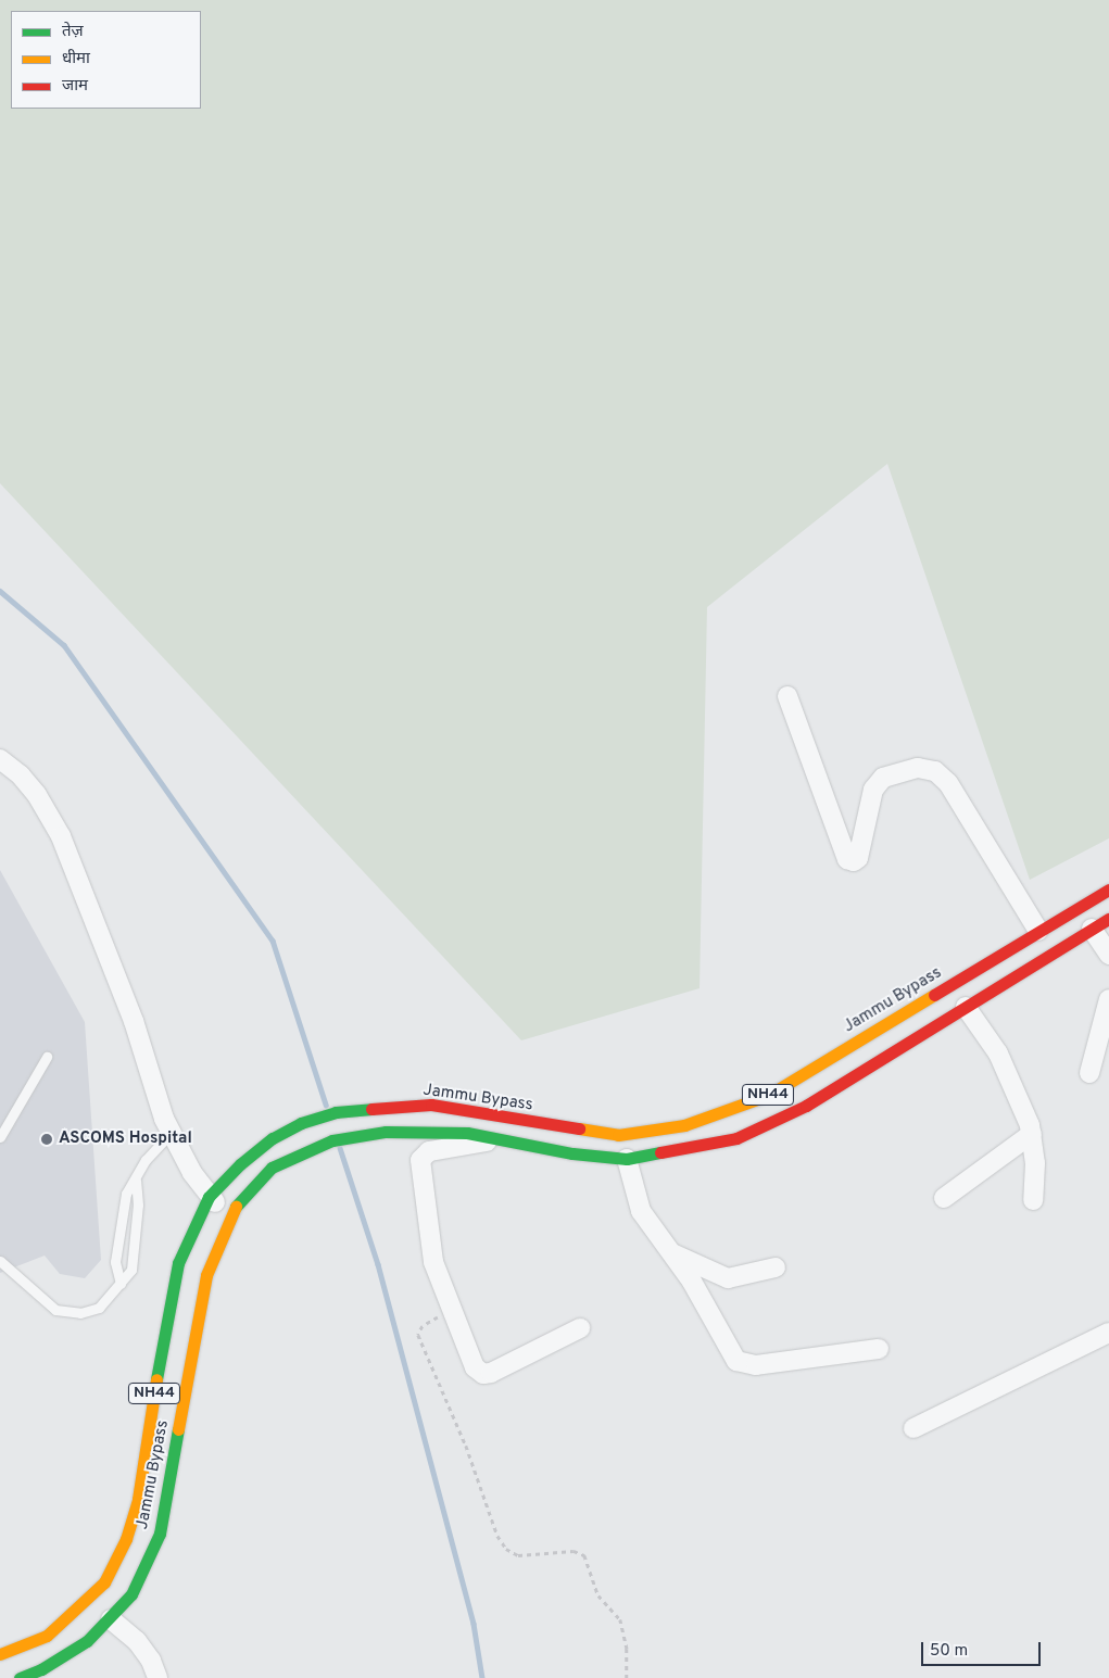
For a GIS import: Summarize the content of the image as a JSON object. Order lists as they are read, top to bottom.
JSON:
{
  "streets": {
    "highway": ["Jammu Bypass", "NH44"]
  },
  "places": ["ASCOMS Hospital"],
  "legend": ["तेज़", "धीमा", "जाम"],
  "scale_bar": "50 m"
}
